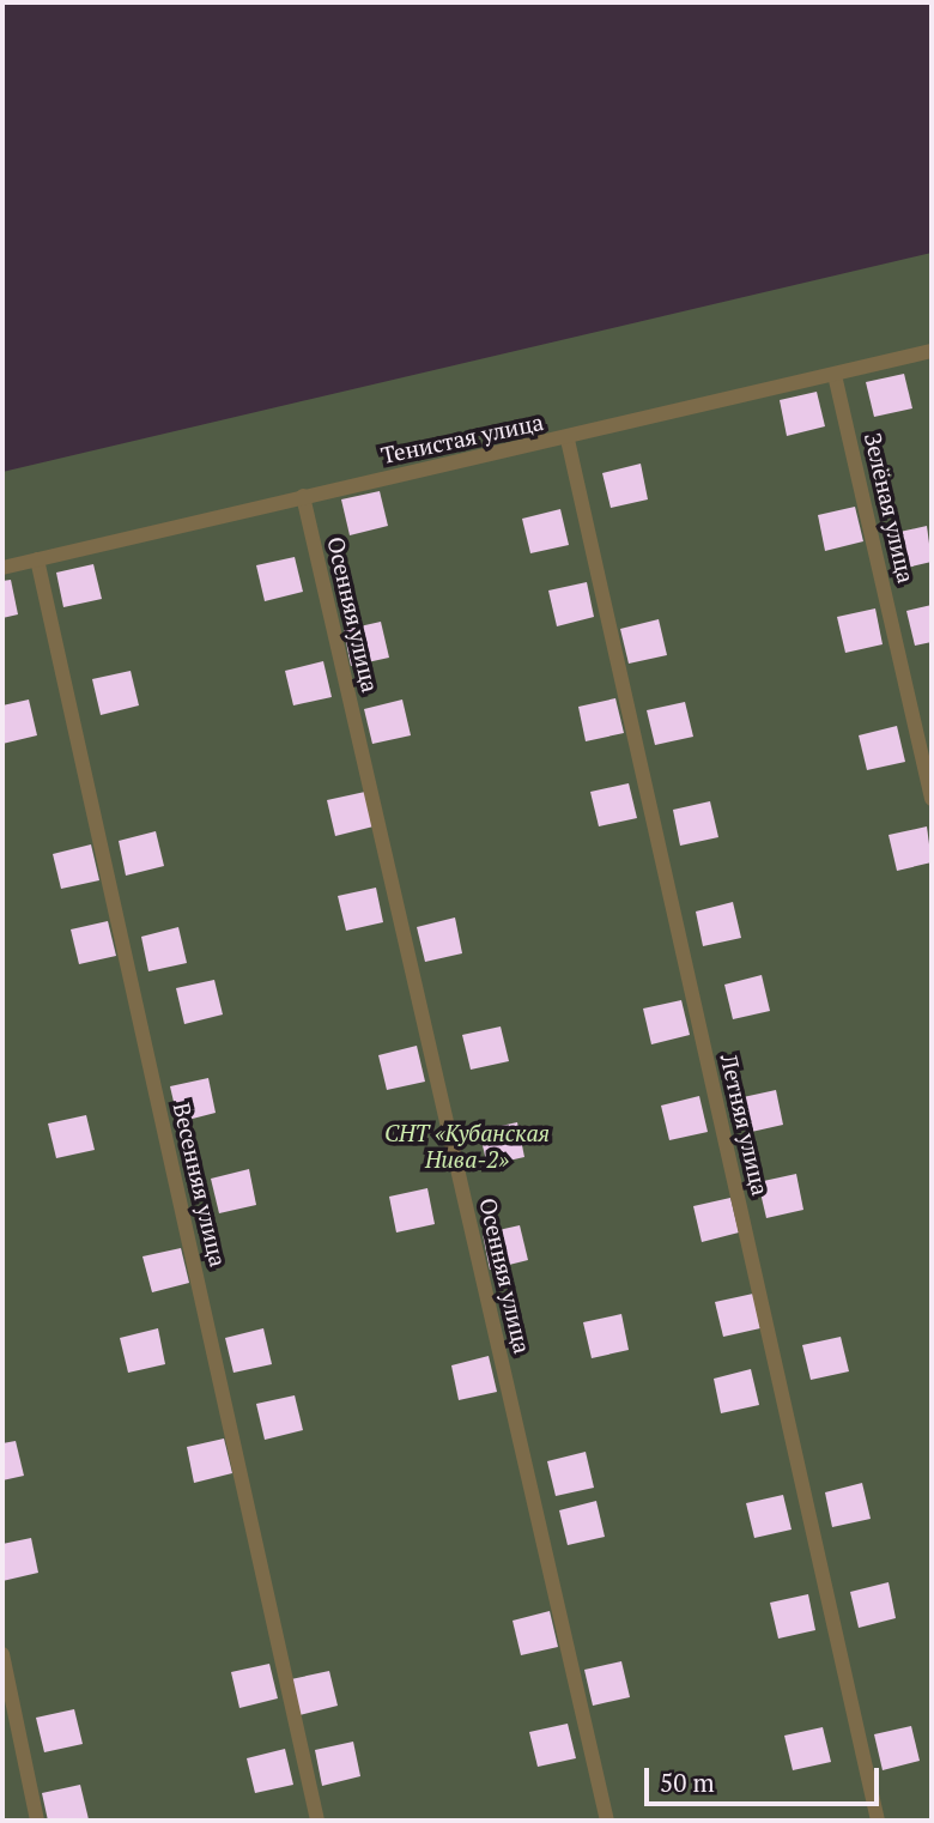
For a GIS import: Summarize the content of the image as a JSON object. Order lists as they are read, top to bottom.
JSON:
{
  "streets": {
    "lane": [
      "Тенистая улица",
      "Зелёная улица",
      "Осенняя улица",
      "Летняя улица",
      "Весенняя улица"
    ]
  },
  "crossings": [
    ["Тенистая улица", "Зелёная улица"],
    ["Тенистая улица", "Осенняя улица"],
    ["Тенистая улица", "Летняя улица"],
    ["Тенистая улица", "Весенняя улица"]
  ],
  "parks": ["СНТ «Кубанская Нива-2»"],
  "scale_bar": "50 m"
}
